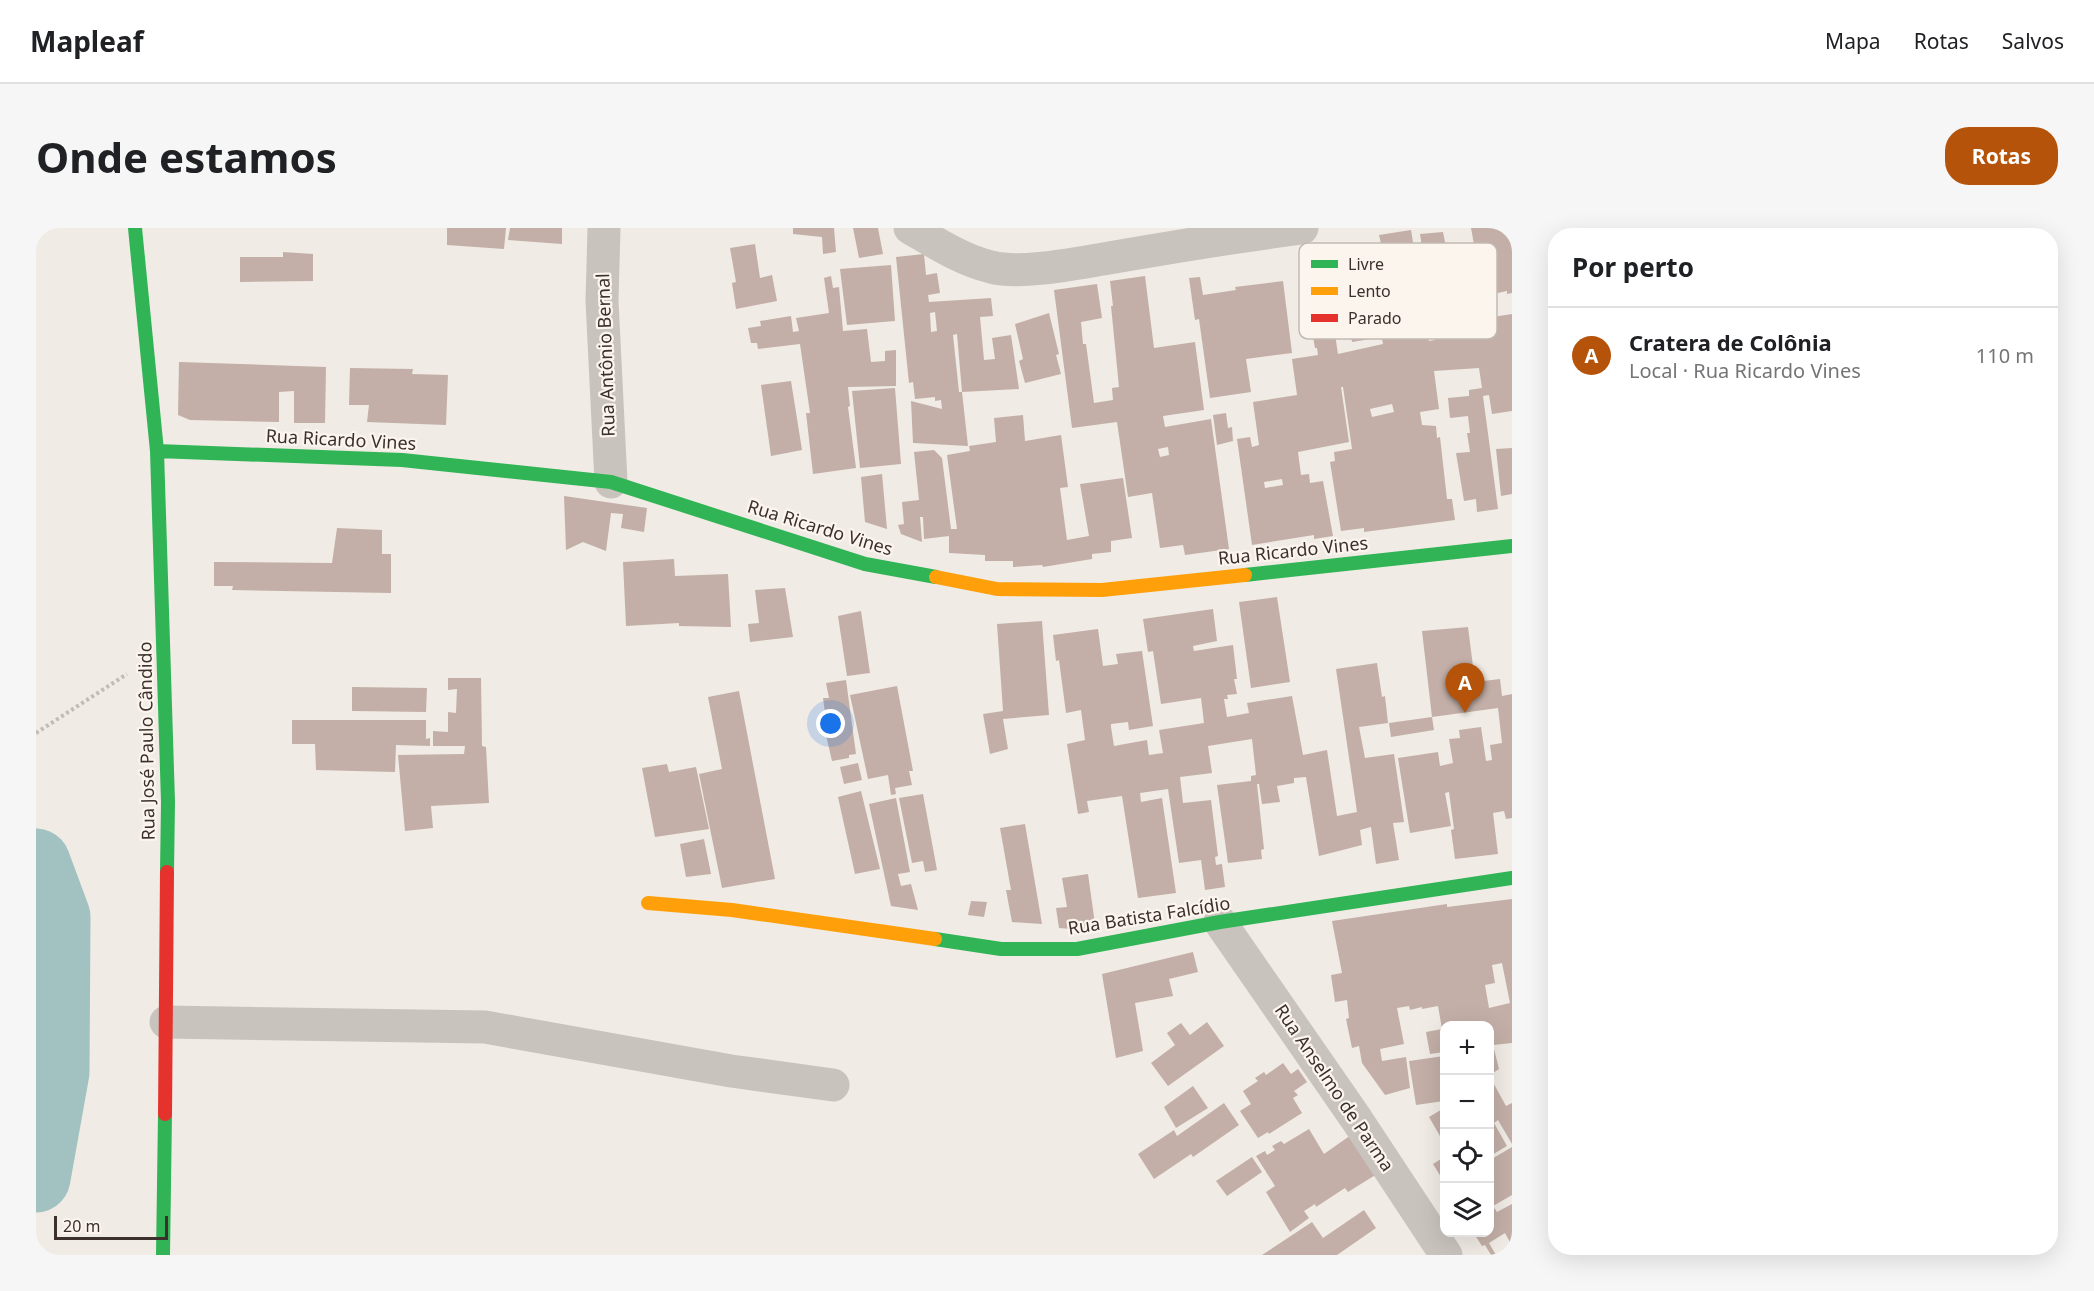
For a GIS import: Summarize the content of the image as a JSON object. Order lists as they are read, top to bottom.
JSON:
{
  "streets": {
    "street": [
      "Rua Antônio Bernal",
      "Rua Ricardo Vines",
      "Rua José Paulo Cândido",
      "Rua Batista Falcídio",
      "Rua Anselmo de Parma"
    ]
  },
  "crossings": [
    ["Rua Antônio Bernal", "Rua Ricardo Vines"],
    ["Rua Ricardo Vines", "Rua José Paulo Cândido"],
    ["Rua Batista Falcídio", "Rua Anselmo de Parma"]
  ],
  "legend": ["Livre", "Lento", "Parado"],
  "scale_bar": "20 m",
  "page": {
    "header": "Mapleaf",
    "nav": ["Mapa", "Rotas", "Salvos"],
    "buttons": "Rotas",
    "title": "Onde estamos",
    "heading": "Por perto",
    "list": [
      {
        "mark": "A",
        "name": "Cratera de Colônia",
        "note": "Local · Rua Ricardo Vines",
        "value": "110 m"
      }
    ],
    "pins": "A",
    "map_buttons": ["+", "−"],
    "scale": "20 m"
  }
}
